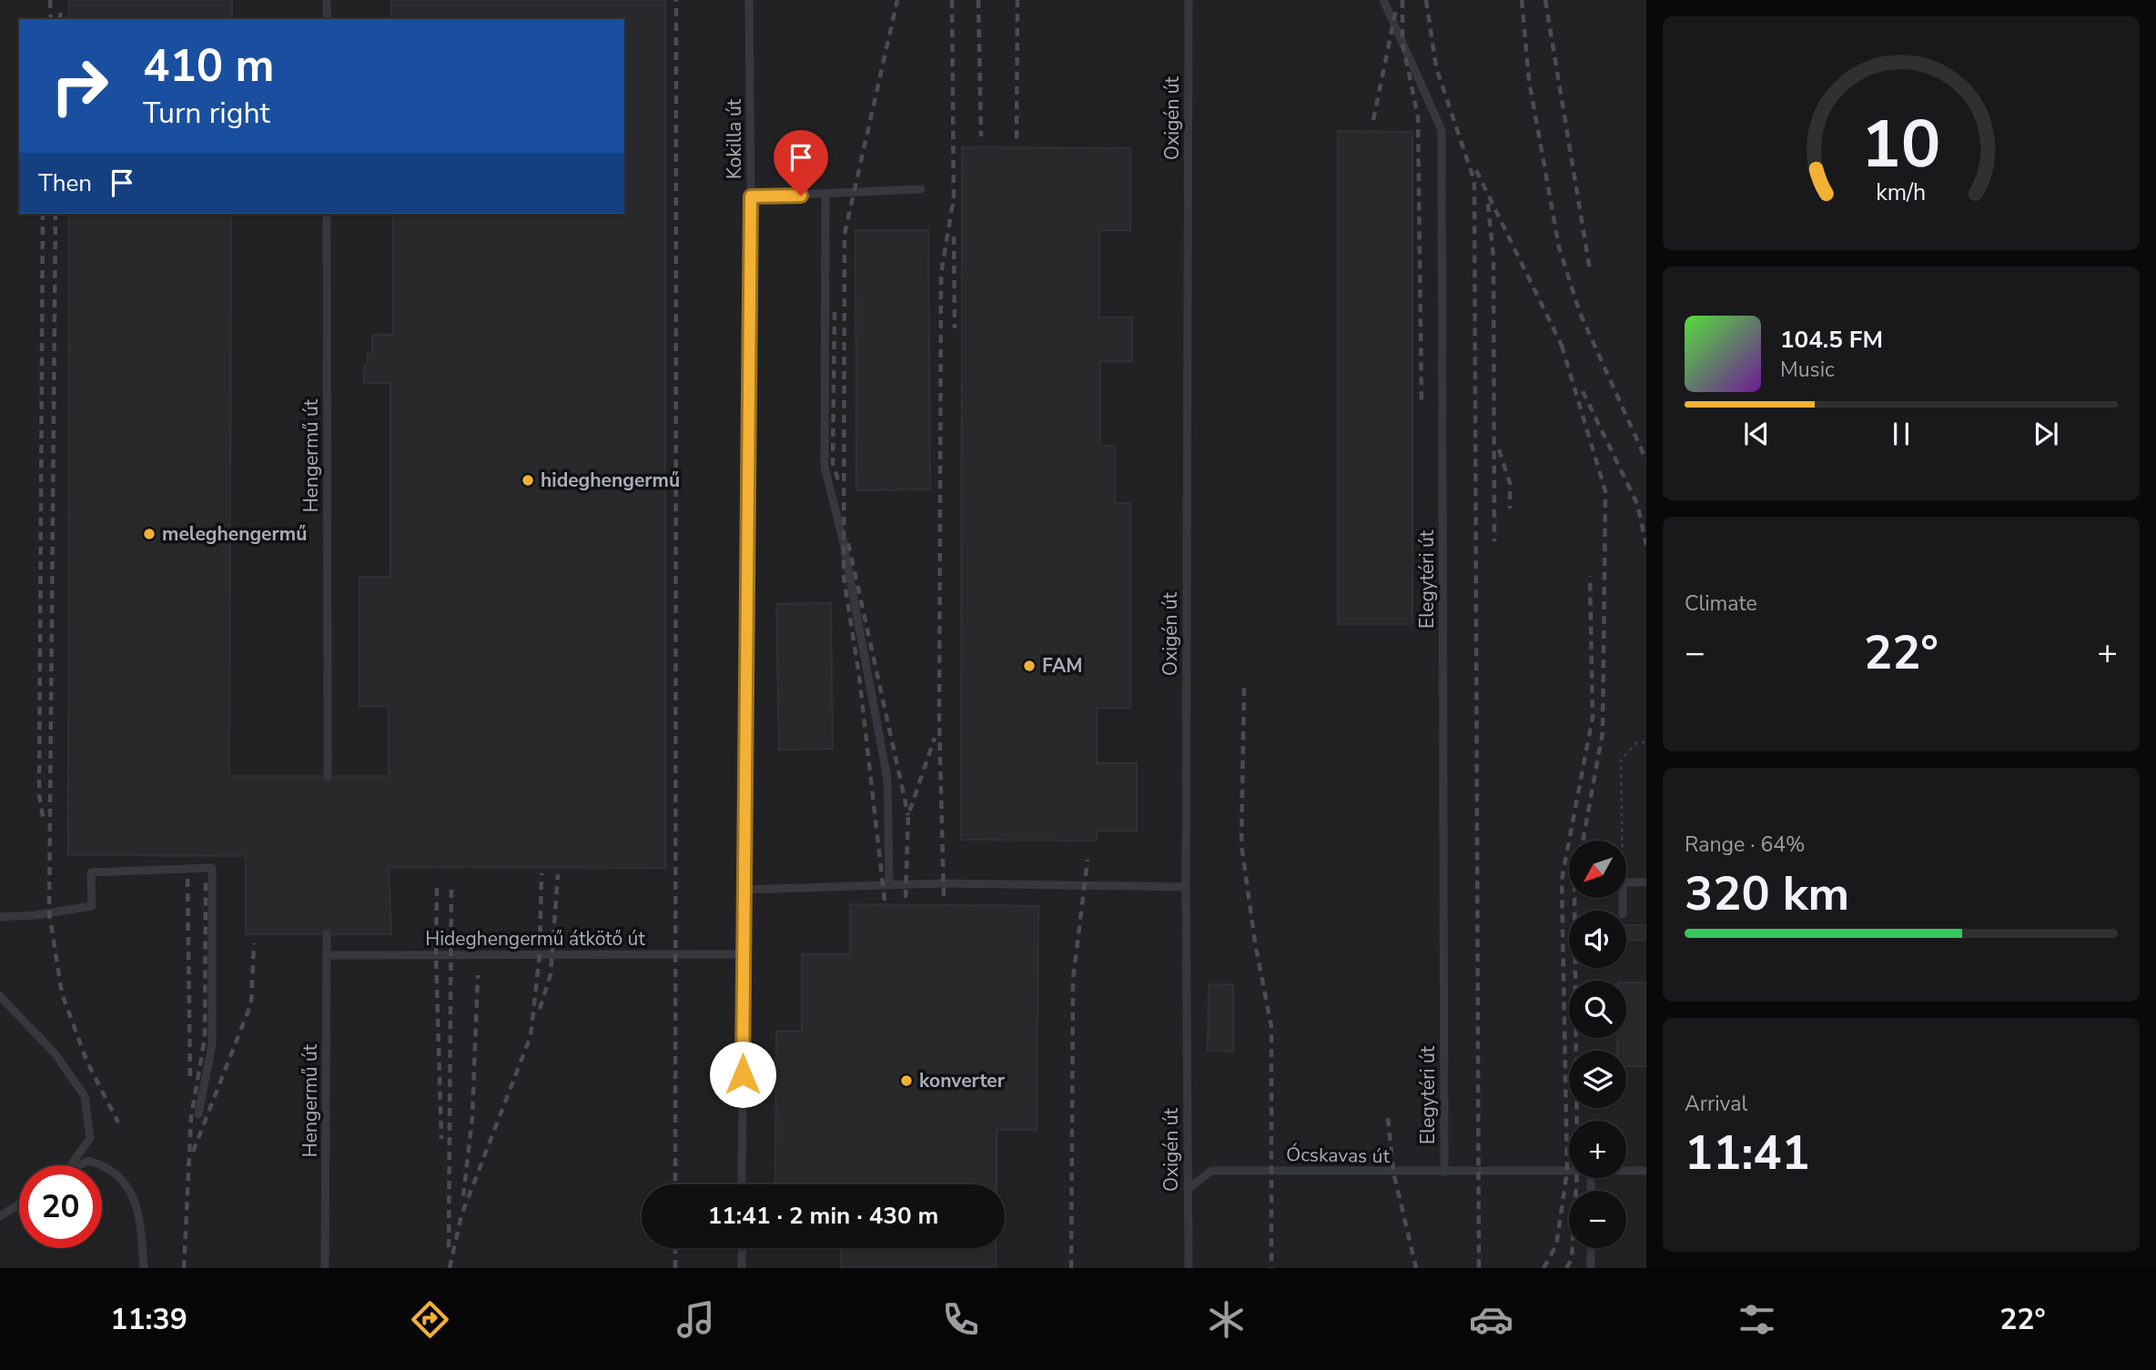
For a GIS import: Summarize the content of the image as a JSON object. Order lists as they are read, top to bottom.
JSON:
{
  "streets": {
    "lane": [
      "Oxigén út",
      "Kokilla út",
      "Hengermű út",
      "Elegytéri út",
      "Hideghengermű átkötő út",
      "Ócskavas út"
    ]
  },
  "crossings": [
    ["Oxigén út", "Ócskavas út"],
    ["Kokilla út", "Hideghengermű átkötő út"],
    ["Hengermű út", "Hideghengermű átkötő út"],
    ["Elegytéri út", "Ócskavas út"]
  ],
  "places": [
    "hideghengermű",
    "meleghengermű",
    "FAM",
    "konverter"
  ],
  "north": "bottom left",
  "page": {
    "turn": ["410 m", "Turn right"],
    "then": "Then",
    "song": ["104.5 FM", "Music"],
    "tile": [
      "Climate",
      ["Range · 64%", "320 km"],
      ["Arrival", "11:41"]
    ],
    "heat": ["−", "22°", "+"],
    "map_buttons": ["+", "−"],
    "limit": "20",
    "trip": "11:41 · 2 min · 430 m",
    "tabs": ["11:39", "22°"],
    "gauge": ["10", "km/h"]
  }
}
